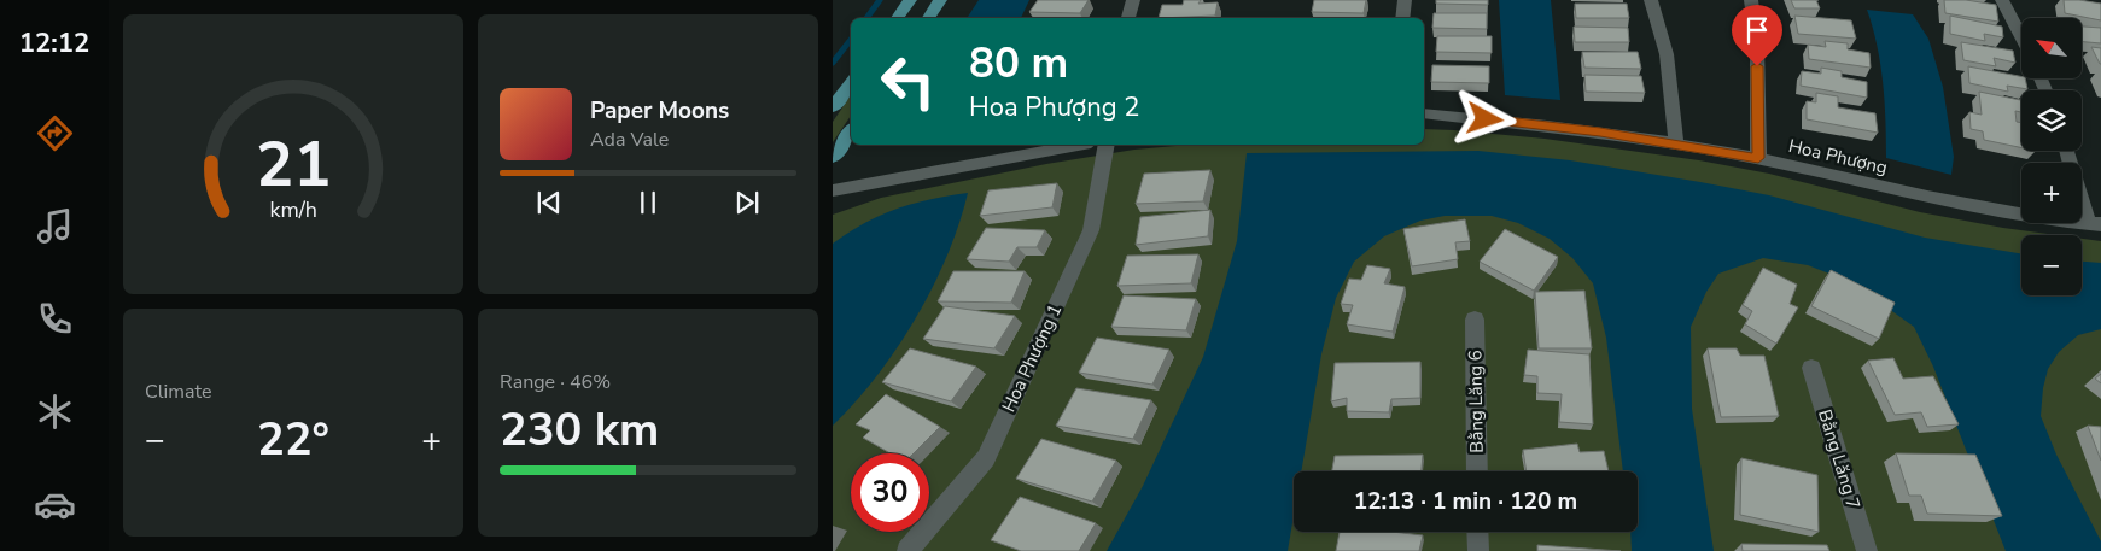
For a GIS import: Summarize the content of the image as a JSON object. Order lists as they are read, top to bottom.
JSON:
{
  "streets": {
    "street": [
      "Hoa Phượng",
      "Hoa Phượng 1",
      "Bằng Lăng 6",
      "Bằng Lăng 7"
    ]
  },
  "north": "top left",
  "page": {
    "tabs": "12:12",
    "map_buttons": ["+", "−"],
    "turn": ["80 m", "Hoa Phượng 2"],
    "song": ["Paper Moons", "Ada Vale"],
    "tile": [
      "Climate",
      ["Range · 46%", "230 km"]
    ],
    "heat": ["−", "22°", "+"],
    "limit": "30",
    "trip": "12:13 · 1 min · 120 m",
    "gauge": ["21", "km/h"]
  }
}
